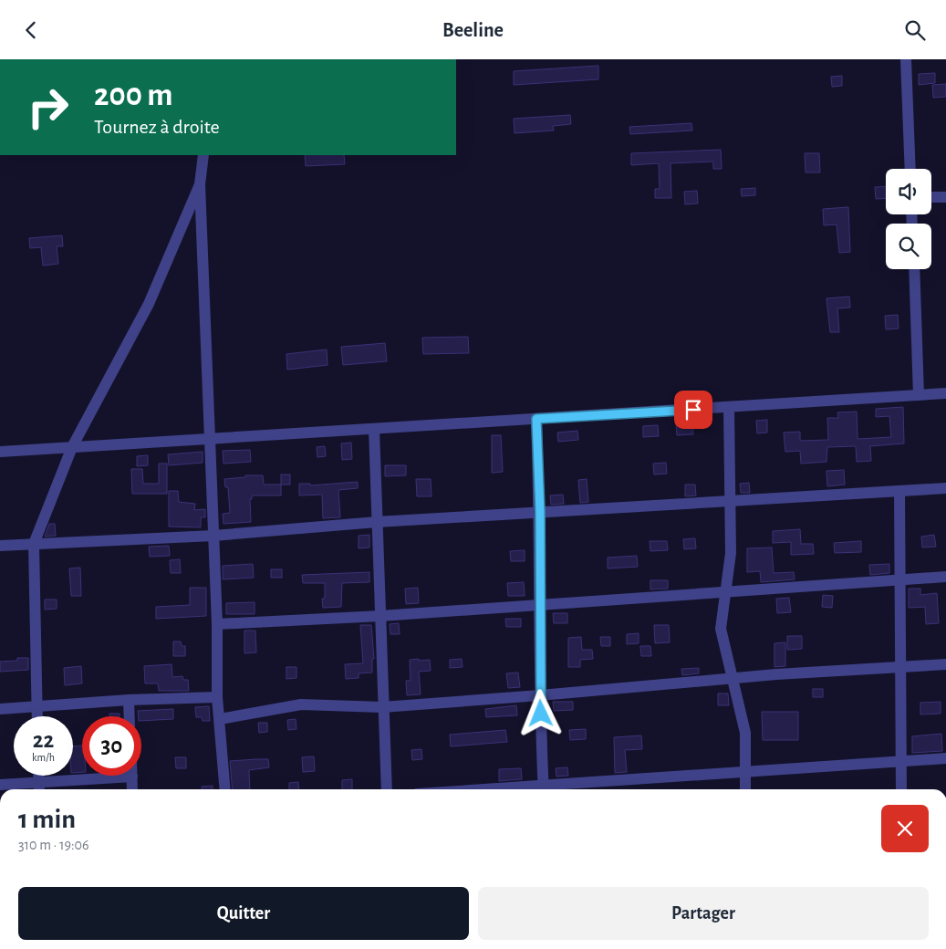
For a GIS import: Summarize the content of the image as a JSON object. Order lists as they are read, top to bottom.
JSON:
{
  "page": {
    "header": "Beeline",
    "turn": ["200 m", "Tournez à droite"],
    "speed": "22 km/h",
    "limit": "30",
    "heading": ["1 min", "310 m · 19:06"],
    "buttons": ["Quitter", "Partager"]
  }
}
